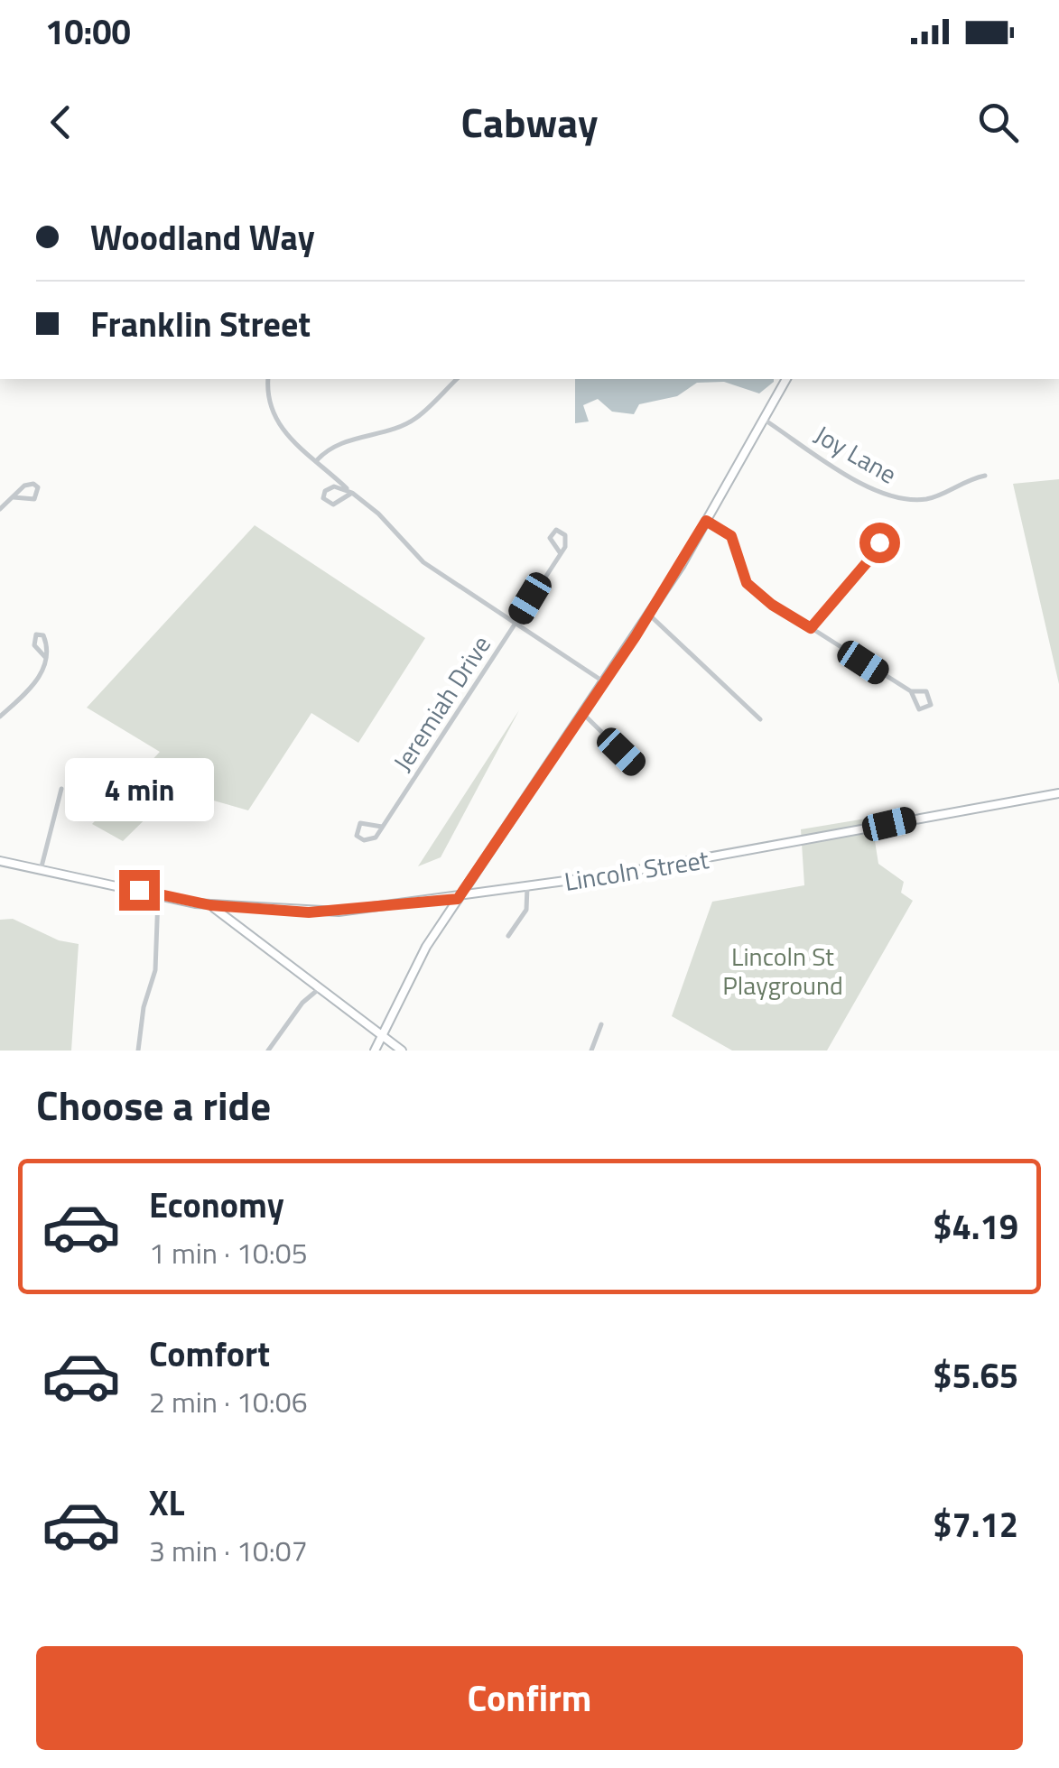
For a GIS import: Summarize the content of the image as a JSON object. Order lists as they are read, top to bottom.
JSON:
{
  "streets": {
    "main road": ["Lincoln Street"],
    "street": ["Joy Lane", "Jeremiah Drive"]
  },
  "parks": ["Lincoln St Playground"],
  "page": {
    "status": "10:00",
    "header": "Cabway",
    "banner": ["Woodland Way", "Franklin Street"],
    "bubble": "4 min",
    "heading": "Choose a ride",
    "list": [
      {
        "name": "Economy",
        "note": "1 min · 10:05",
        "value": "$4.19"
      },
      {
        "name": "Comfort",
        "note": "2 min · 10:06",
        "value": "$5.65"
      },
      {
        "name": "XL",
        "note": "3 min · 10:07",
        "value": "$7.12"
      }
    ],
    "buttons": "Confirm"
  }
}
